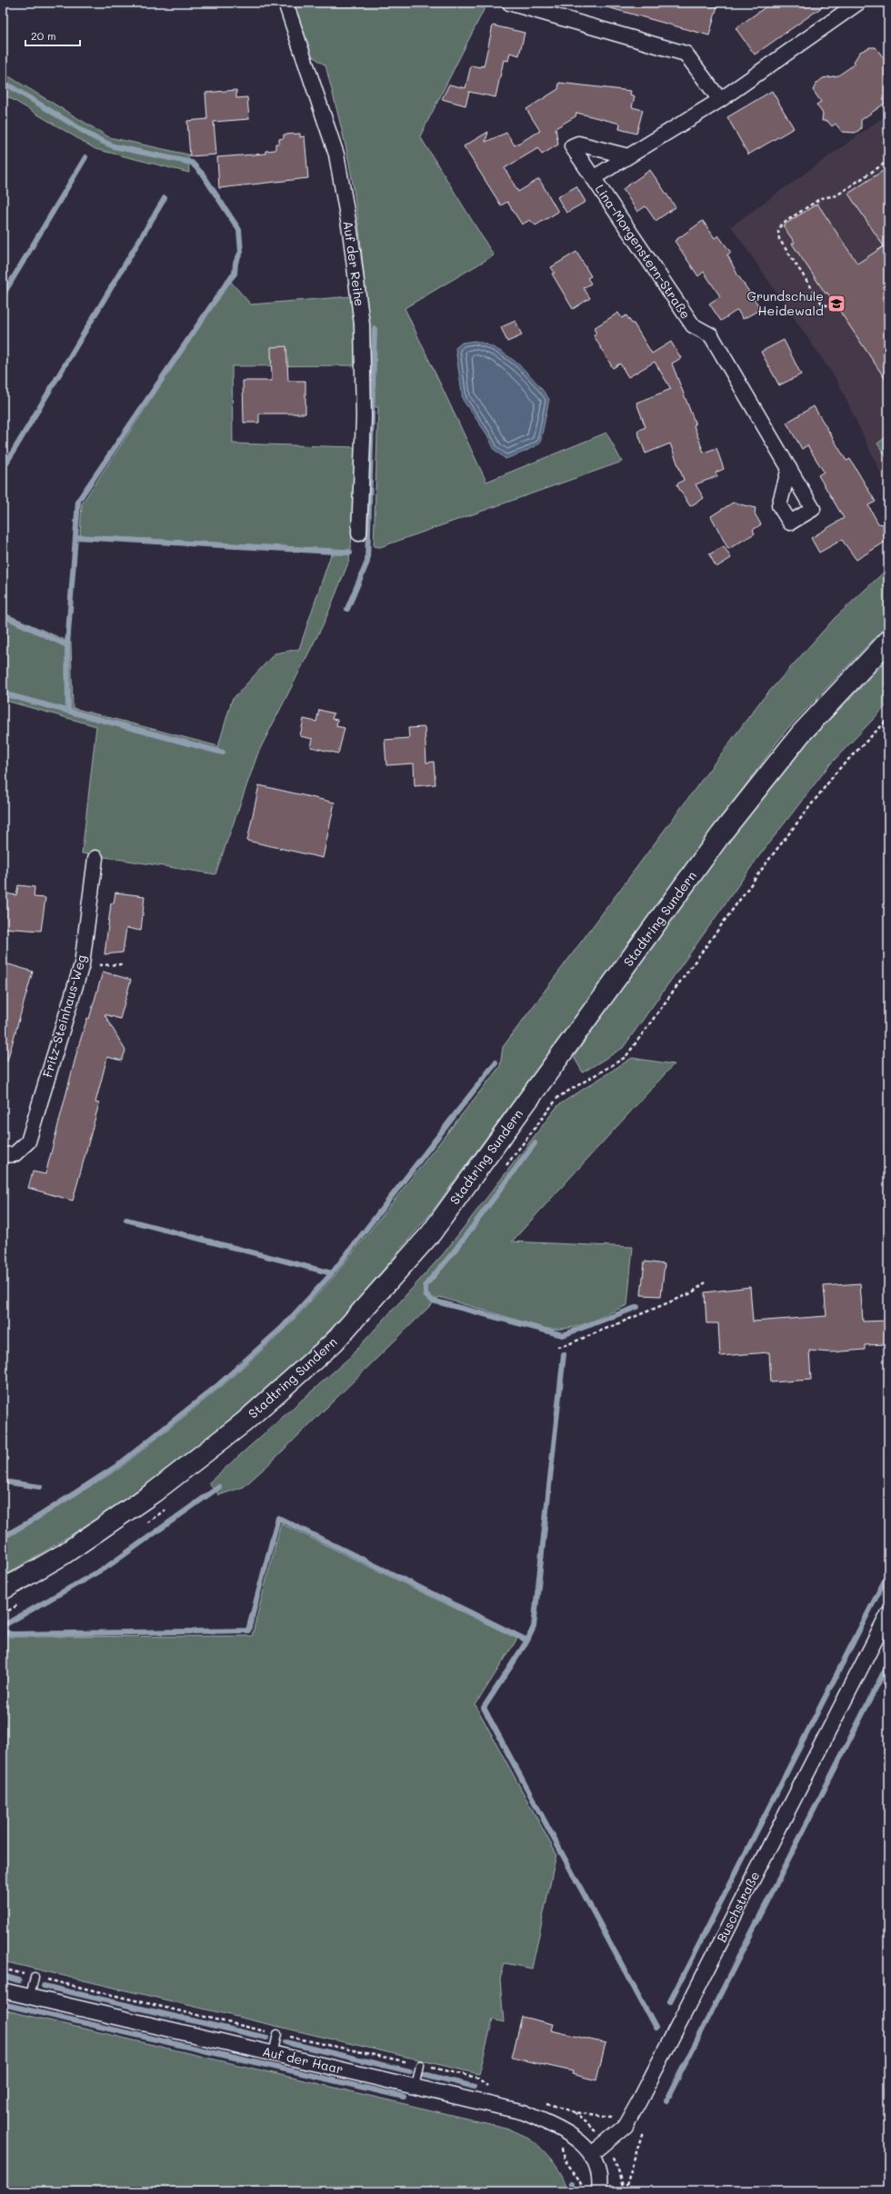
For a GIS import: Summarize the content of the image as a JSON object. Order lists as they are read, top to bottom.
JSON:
{
  "streets": {
    "main road": ["Stadtring Sundern"],
    "street": [
      "Lina-Morgenstern-Straße",
      "Auf der Reihe",
      "Fritz-Steinhaus-Weg",
      "Buschstraße",
      "Auf der Haar"
    ]
  },
  "crossings": [
    ["Buschstraße", "Auf der Haar"]
  ],
  "places": {
    "school or university": ["Grundschule Heidewald"]
  },
  "scale_bar": "20 m"
}
